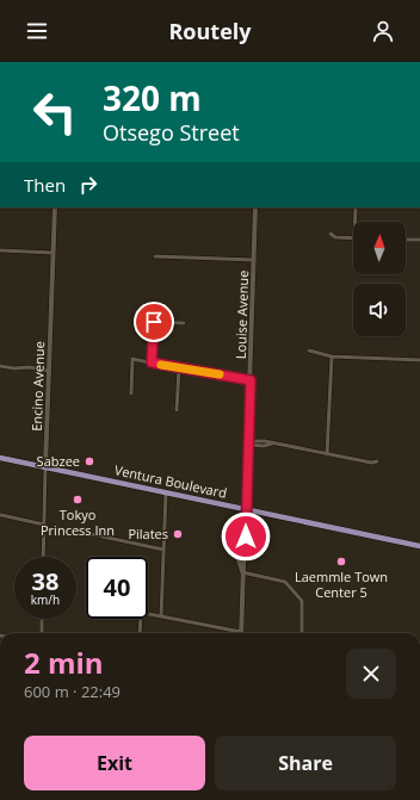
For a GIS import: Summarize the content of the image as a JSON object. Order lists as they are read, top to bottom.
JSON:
{
  "streets": {
    "main road": ["Ventura Boulevard"],
    "street": ["Louise Avenue", "Encino Avenue"]
  },
  "crossings": [
    ["Louise Avenue", "Ventura Boulevard"],
    ["Encino Avenue", "Ventura Boulevard"]
  ],
  "places": [
    "Sabzee",
    "Tokyo Princess Inn",
    "Pilates",
    "Laemmle Town Center 5"
  ],
  "north": "top",
  "page": {
    "header": "Routely",
    "turn": ["320 m", "Otsego Street"],
    "then": "Then",
    "speed": "38 km/h",
    "limit": "40",
    "heading": ["2 min", "600 m · 22:49"],
    "buttons": ["Exit", "Share"]
  }
}
